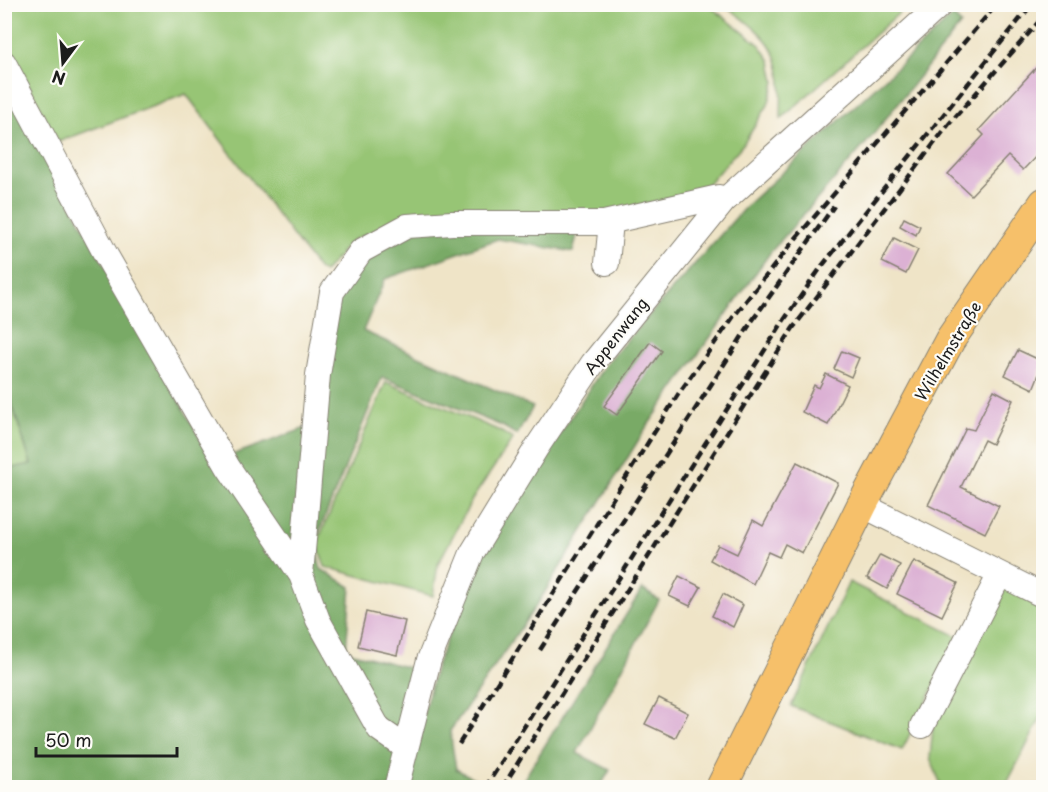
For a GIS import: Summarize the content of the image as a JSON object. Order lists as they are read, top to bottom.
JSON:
{
  "streets": {
    "main road": ["Wilhelmstraße"],
    "street": ["Appenwang"]
  },
  "scale_bar": "50 m",
  "north": "bottom"
}
